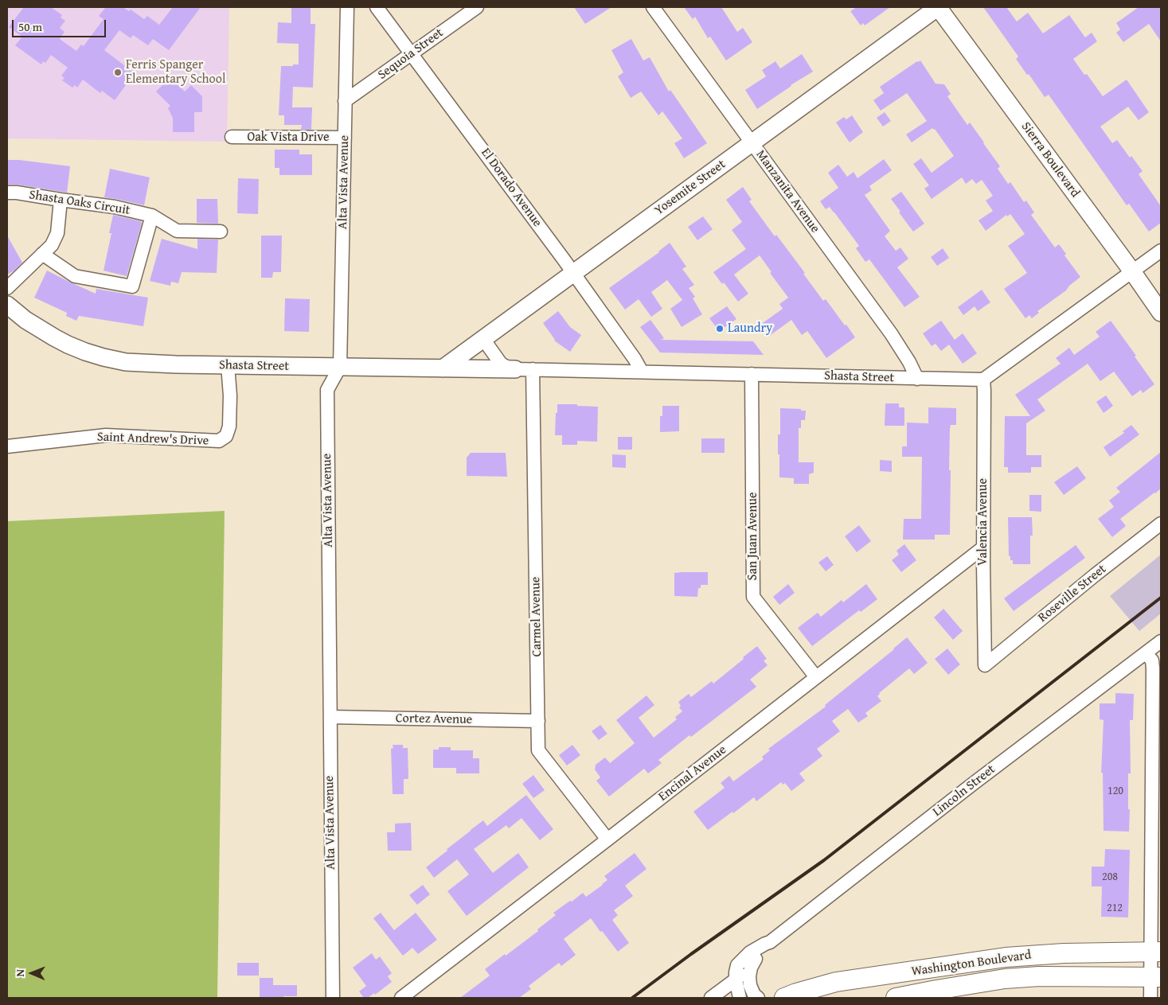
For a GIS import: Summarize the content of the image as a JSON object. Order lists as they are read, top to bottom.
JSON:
{
  "streets": {
    "main road": ["Washington Boulevard"],
    "street": [
      "Sequoia Street",
      "Oak Vista Drive",
      "Sierra Boulevard",
      "Alta Vista Avenue",
      "El Dorado Avenue",
      "Yosemite Street",
      "Manzanita Avenue",
      "Shasta Oaks Circuit",
      "Shasta Street",
      "Saint Andrew's Drive",
      "Valencia Avenue",
      "San Juan Avenue",
      "Roseville Street",
      "Carmel Avenue",
      "Cortez Avenue",
      "Encinal Avenue",
      "Lincoln Street"
    ]
  },
  "crossings": [
    ["Sequoia Street", "Alta Vista Avenue"],
    ["Sequoia Street", "El Dorado Avenue"],
    ["Oak Vista Drive", "Alta Vista Avenue"],
    ["Sierra Boulevard", "Yosemite Street"],
    ["Alta Vista Avenue", "Shasta Street"],
    ["Alta Vista Avenue", "Cortez Avenue"],
    ["El Dorado Avenue", "Yosemite Street"],
    ["El Dorado Avenue", "Shasta Street"],
    ["Yosemite Street", "Manzanita Avenue"],
    ["Yosemite Street", "Shasta Street"],
    ["Manzanita Avenue", "Shasta Street"],
    ["Shasta Street", "Saint Andrew's Drive"],
    ["Shasta Street", "Valencia Avenue"],
    ["Shasta Street", "San Juan Avenue"],
    ["Shasta Street", "Carmel Avenue"],
    ["Valencia Avenue", "Roseville Street"],
    ["Valencia Avenue", "Encinal Avenue"],
    ["San Juan Avenue", "Encinal Avenue"],
    ["Carmel Avenue", "Cortez Avenue"],
    ["Carmel Avenue", "Encinal Avenue"]
  ],
  "places": ["Ferris Spanger Elementary School", "Laundry"],
  "house_numbers": ["120", "208", "212"],
  "scale_bar": "50 m",
  "north": "left"
}
